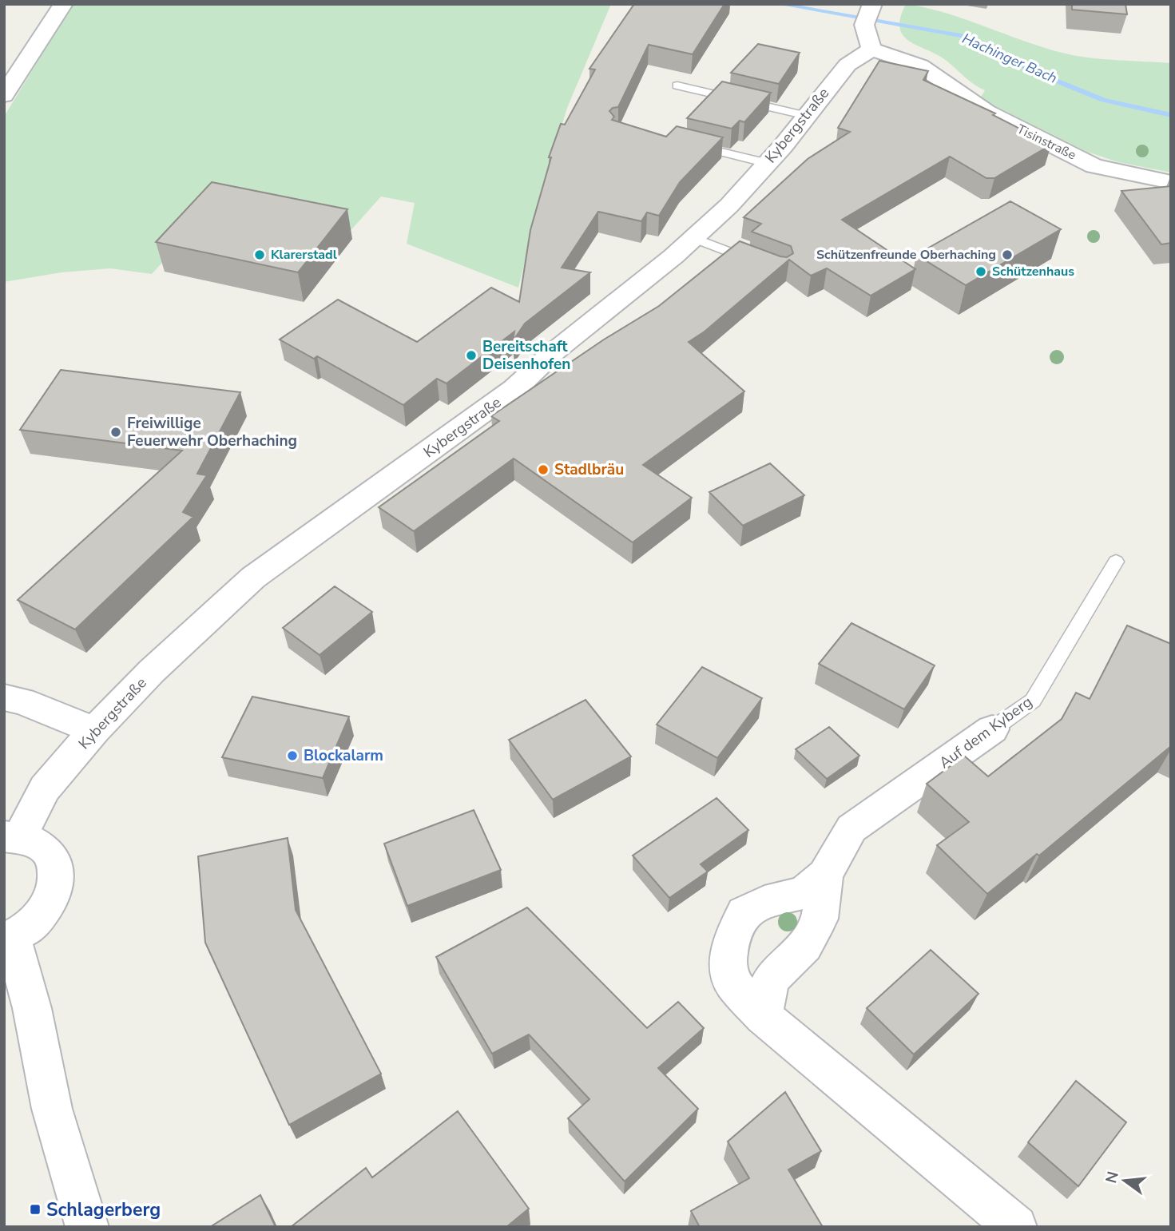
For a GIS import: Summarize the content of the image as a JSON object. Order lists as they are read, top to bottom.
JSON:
{
  "streets": {
    "street": ["Kybergstraße", "Tisinstraße", "Auf dem Kyberg"]
  },
  "crossings": [
    ["Kybergstraße", "Tisinstraße"]
  ],
  "water": ["Hachinger Bach"],
  "places": {
    "other": [
      "Klarerstadl",
      "Schützenfreunde Oberhaching",
      "Schützenhaus",
      "Bereitschaft Deisenhofen",
      "Freiwillige Feuerwehr Oberhaching",
      "Stadlbräu",
      "Blockalarm"
    ],
    "transit": ["Schlagerberg"]
  },
  "north": "left"
}
